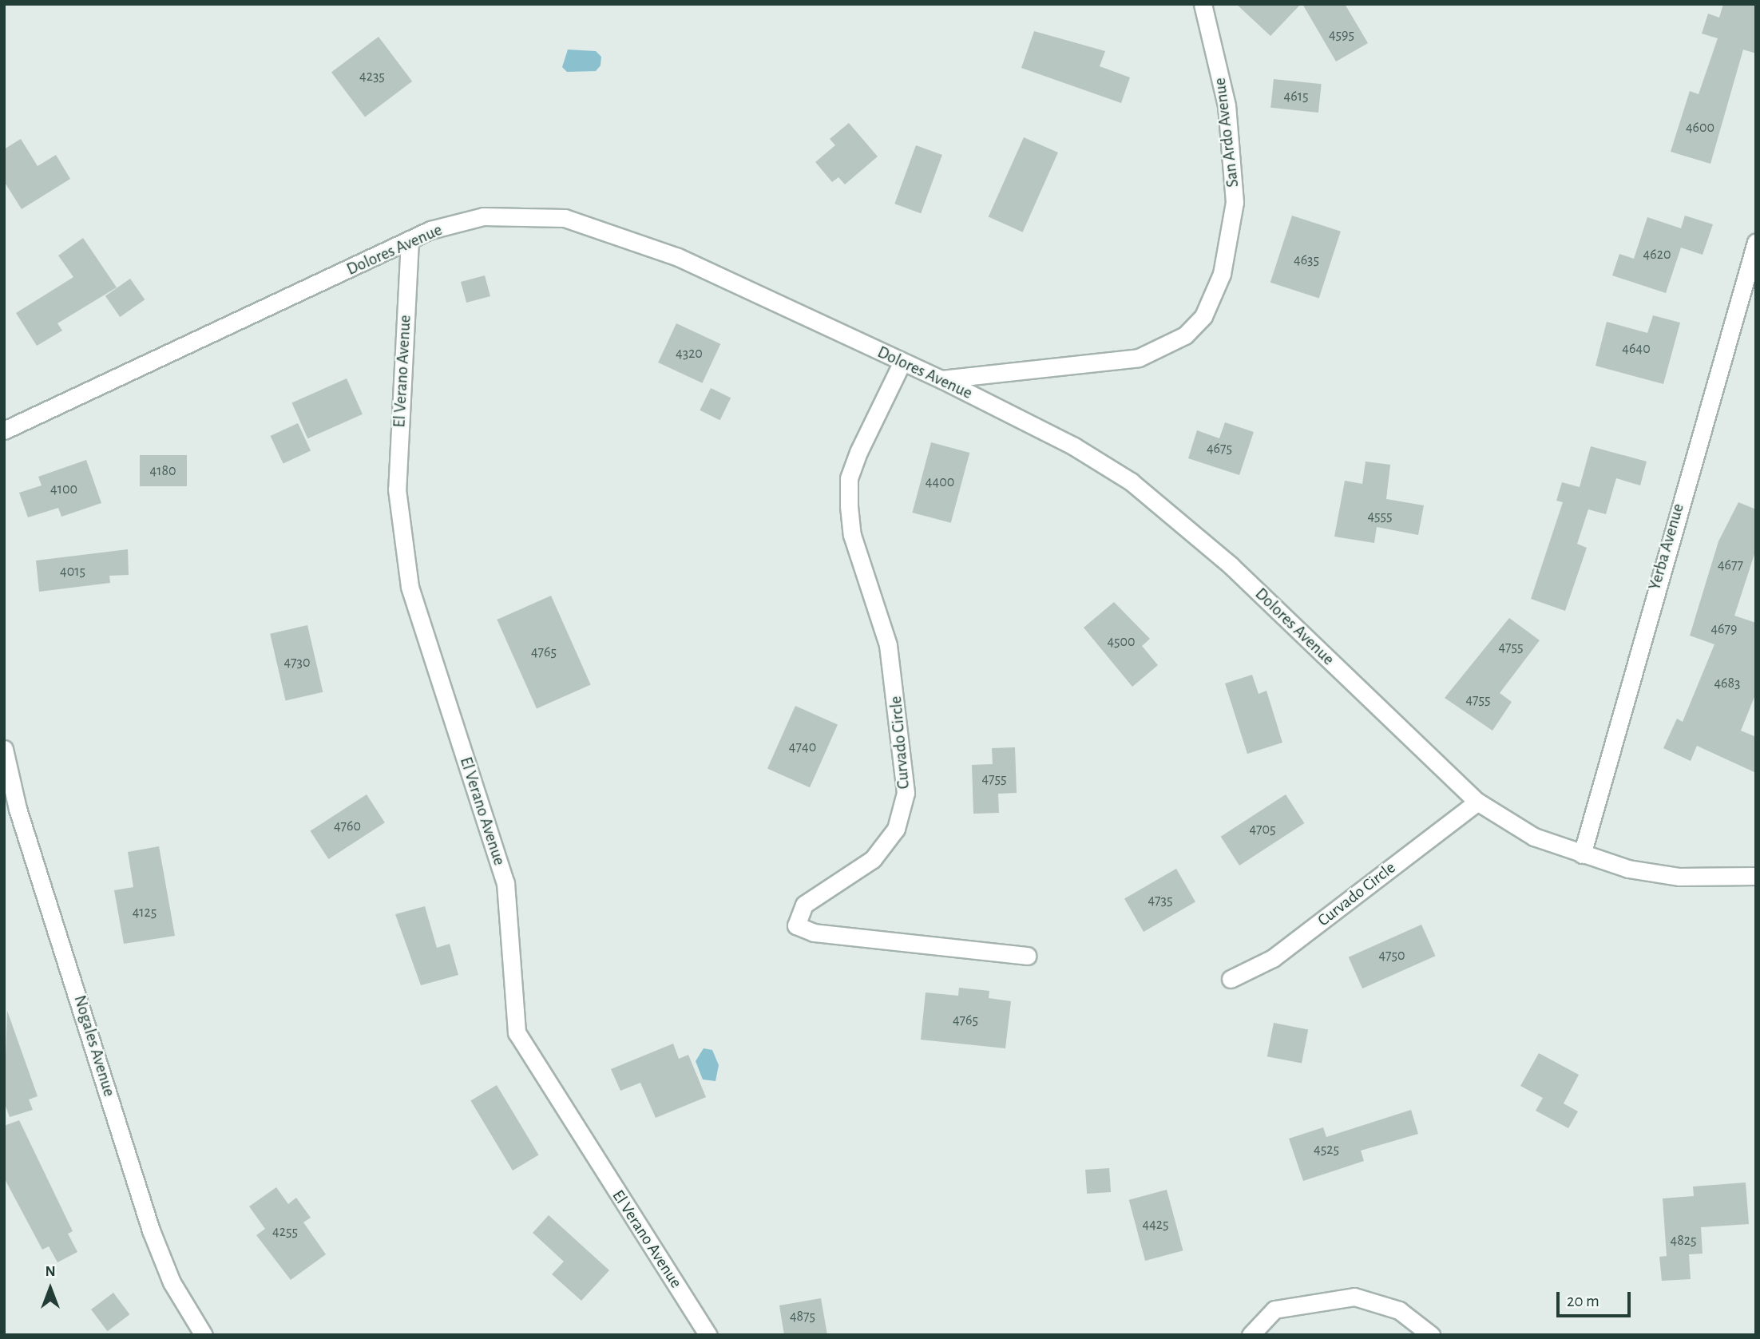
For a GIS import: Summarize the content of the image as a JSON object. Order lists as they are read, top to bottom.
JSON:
{
  "streets": {
    "street": [
      "San Ardo Avenue",
      "Dolores Avenue",
      "El Verano Avenue",
      "Yerba Avenue",
      "Curvado Circle",
      "Nogales Avenue"
    ]
  },
  "crossings": [
    ["San Ardo Avenue", "Dolores Avenue"],
    ["Dolores Avenue", "El Verano Avenue"],
    ["Dolores Avenue", "Yerba Avenue"],
    ["Dolores Avenue", "Curvado Circle"]
  ],
  "house_numbers": [
    "4595",
    "4235",
    "4615",
    "4600",
    "4620",
    "4635",
    "4640",
    "4320",
    "4675",
    "4180",
    "4400",
    "4100",
    "4555",
    "4677",
    "4015",
    "4679",
    "4500",
    "4755",
    "4765",
    "4730",
    "4683",
    "4755",
    "4740",
    "4755",
    "4760",
    "4705",
    "4735",
    "4125",
    "4750",
    "4765",
    "4525",
    "4425",
    "4255",
    "4825",
    "4875"
  ],
  "scale_bar": "20 m",
  "north": "top"
}
